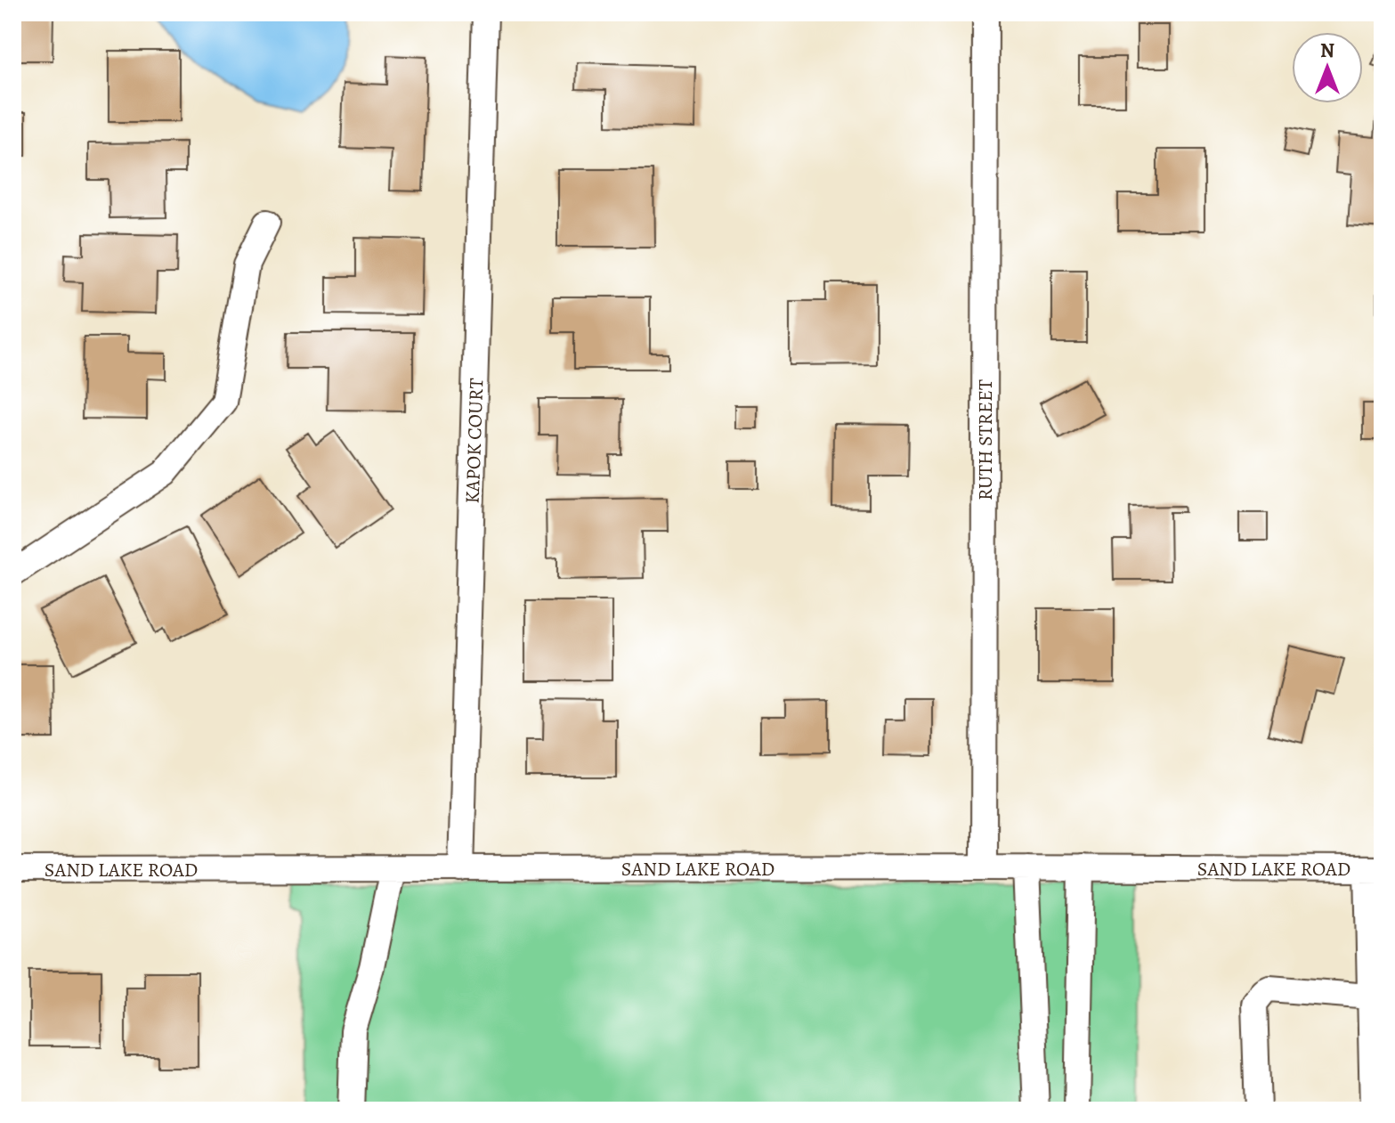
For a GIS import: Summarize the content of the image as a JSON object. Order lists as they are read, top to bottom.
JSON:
{
  "streets": {
    "street": ["RUTH STREET", "KAPOK COURT", "SAND LAKE ROAD"]
  },
  "crossings": [
    ["RUTH STREET", "SAND LAKE ROAD"],
    ["KAPOK COURT", "SAND LAKE ROAD"]
  ],
  "north": "top"
}
